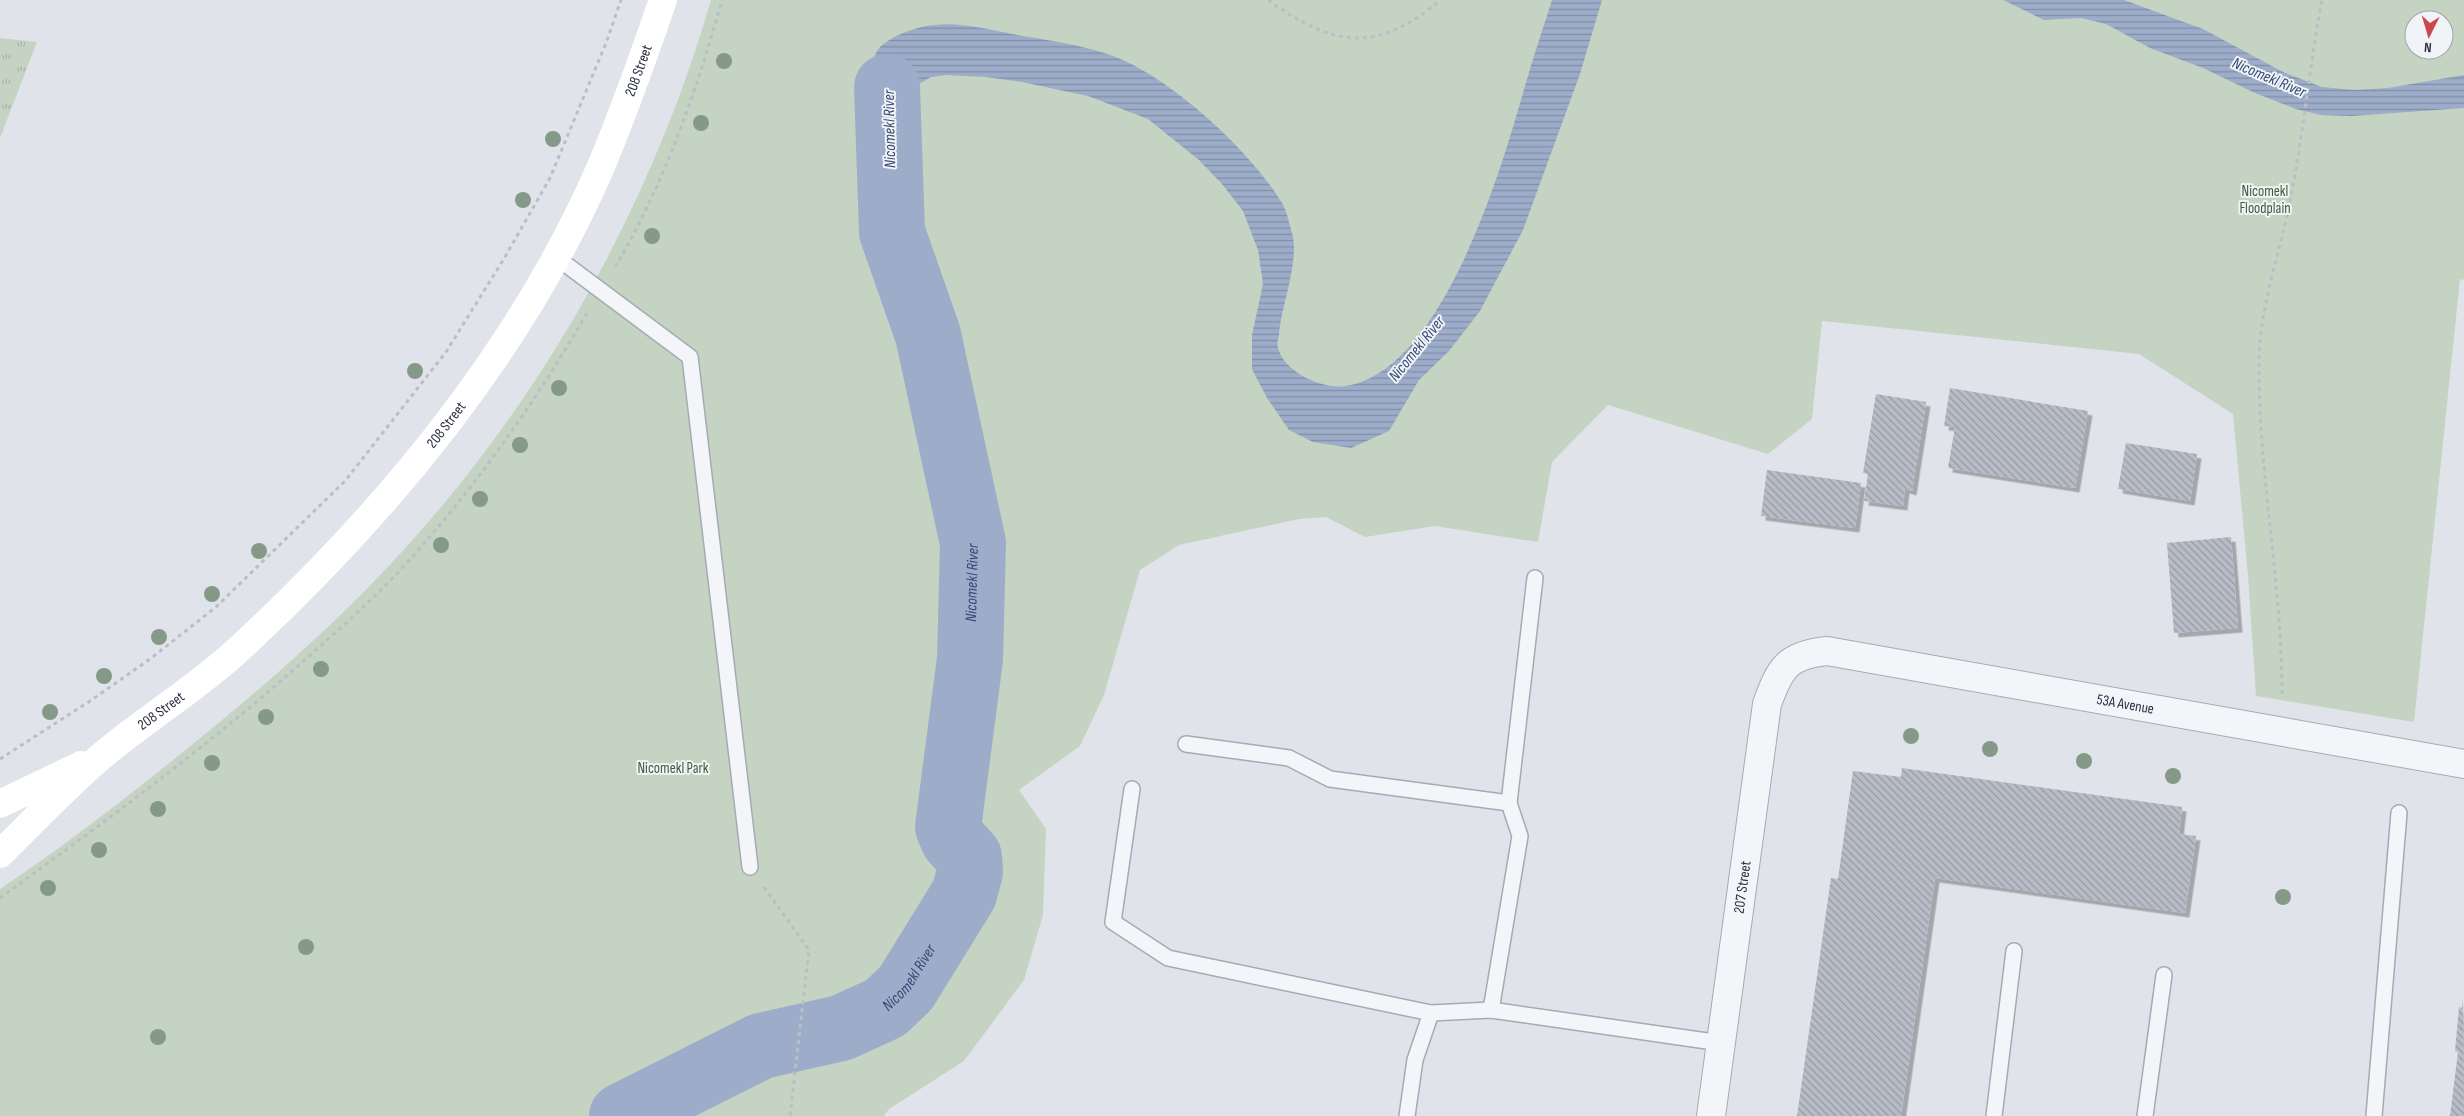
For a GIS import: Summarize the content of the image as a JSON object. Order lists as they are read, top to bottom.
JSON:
{
  "streets": {
    "main road": ["208 Street"],
    "street": ["53A Avenue", "207 Street"]
  },
  "crossings": [
    ["53A Avenue", "207 Street"]
  ],
  "water": ["Nicomekl River"],
  "parks": ["Nicomekl Floodplain", "Nicomekl Park"],
  "north": "bottom"
}
